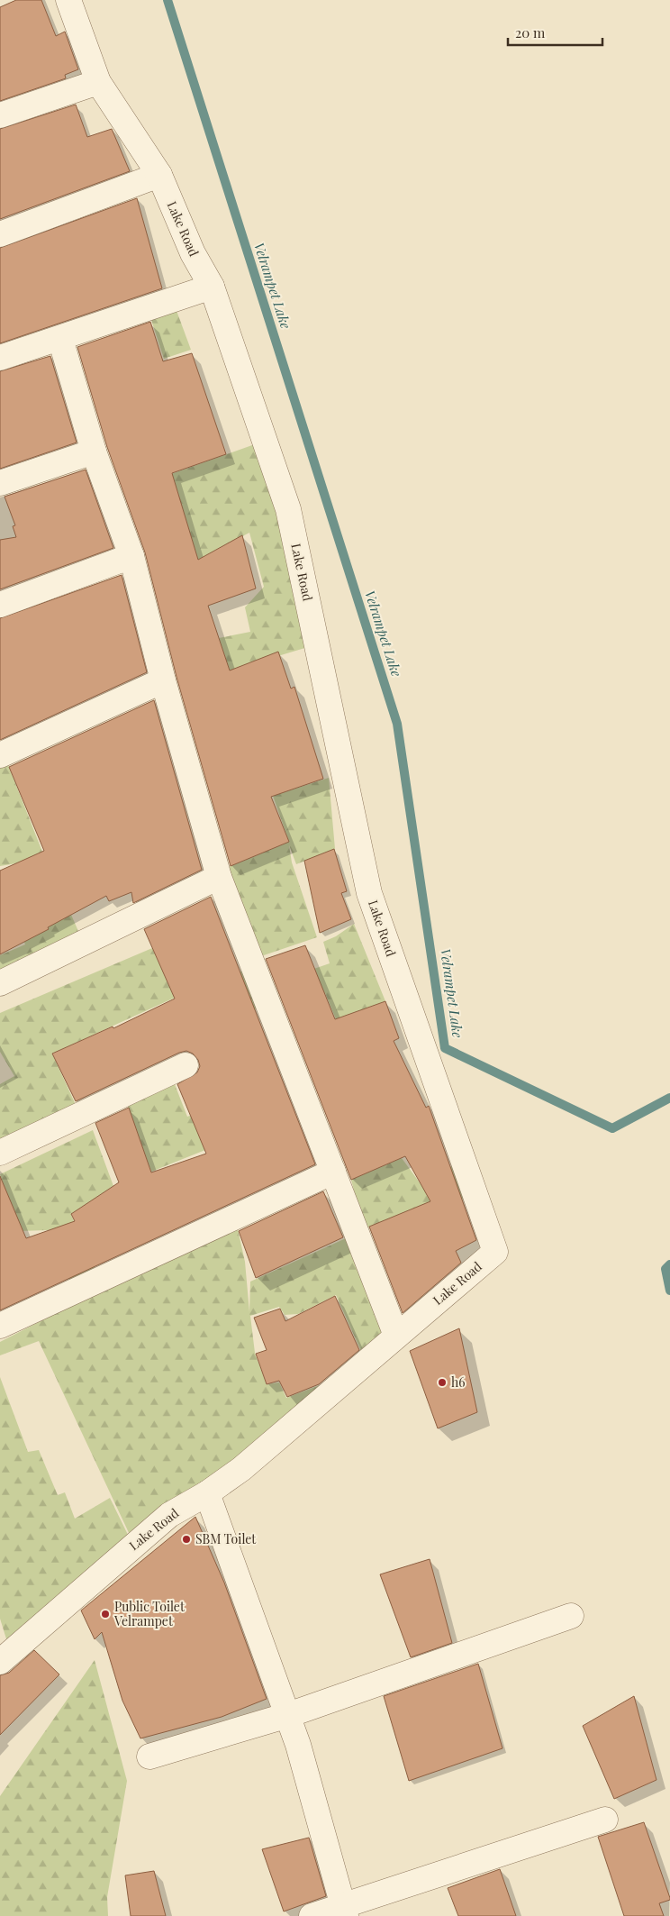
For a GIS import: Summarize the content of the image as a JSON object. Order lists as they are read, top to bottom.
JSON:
{
  "streets": {
    "street": ["Lake Road"]
  },
  "water": ["Velrampet Lake"],
  "places": ["h6", "SBM Toilet", "Public Toilet Velrampet"],
  "scale_bar": "20 m"
}
